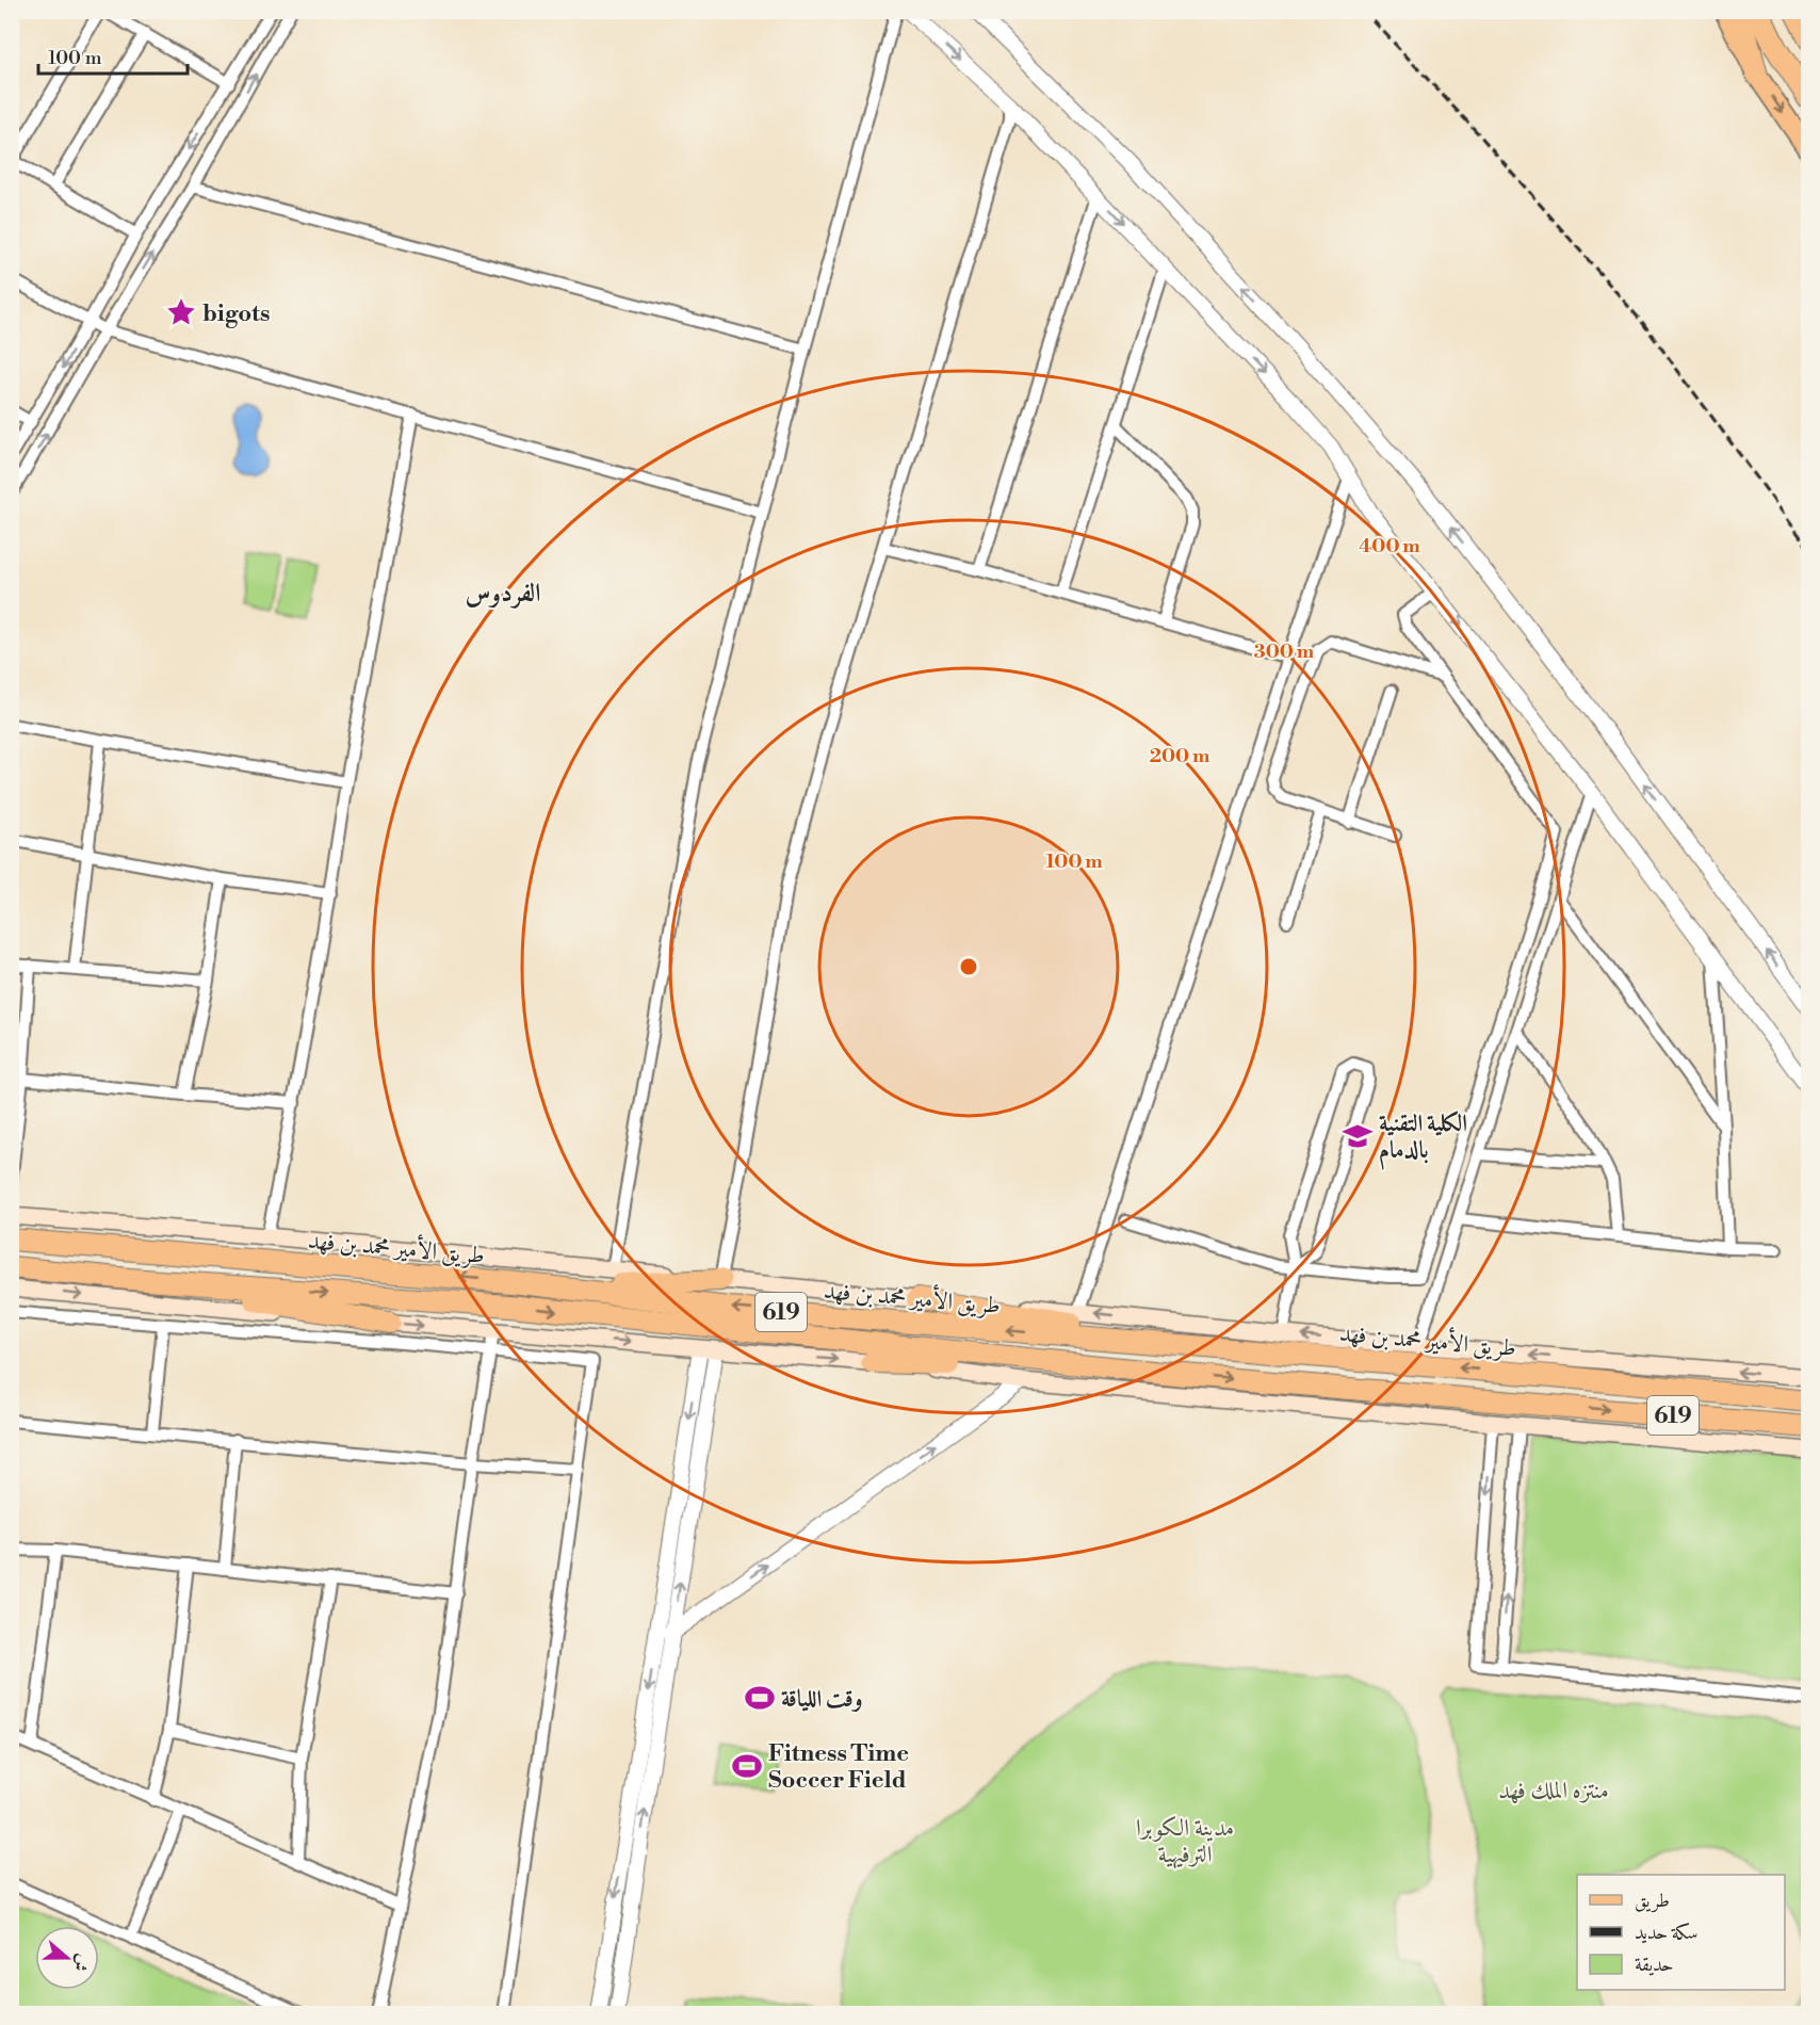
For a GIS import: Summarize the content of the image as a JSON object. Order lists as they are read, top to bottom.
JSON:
{
  "streets": {
    "highway": ["طريق الأمير محمد بن فهد", "619"]
  },
  "districts": ["الفردوس"],
  "parks": ["منتزه الملك فهد", "مدينة الكوبرا الترفيهية"],
  "places": {
    "place": ["bigots"],
    "school or university": ["الكلية التقنية بالدمام"],
    "sports": ["وقت اللياقة", "Fitness Time Soccer Field"]
  },
  "legend": ["طريق", "سكة حديد", "حديقة"],
  "scale_bar": "100 m",
  "north": "right",
  "rings": [
    "400 m",
    "300 m",
    "200 m",
    "100 m"
  ]
}
